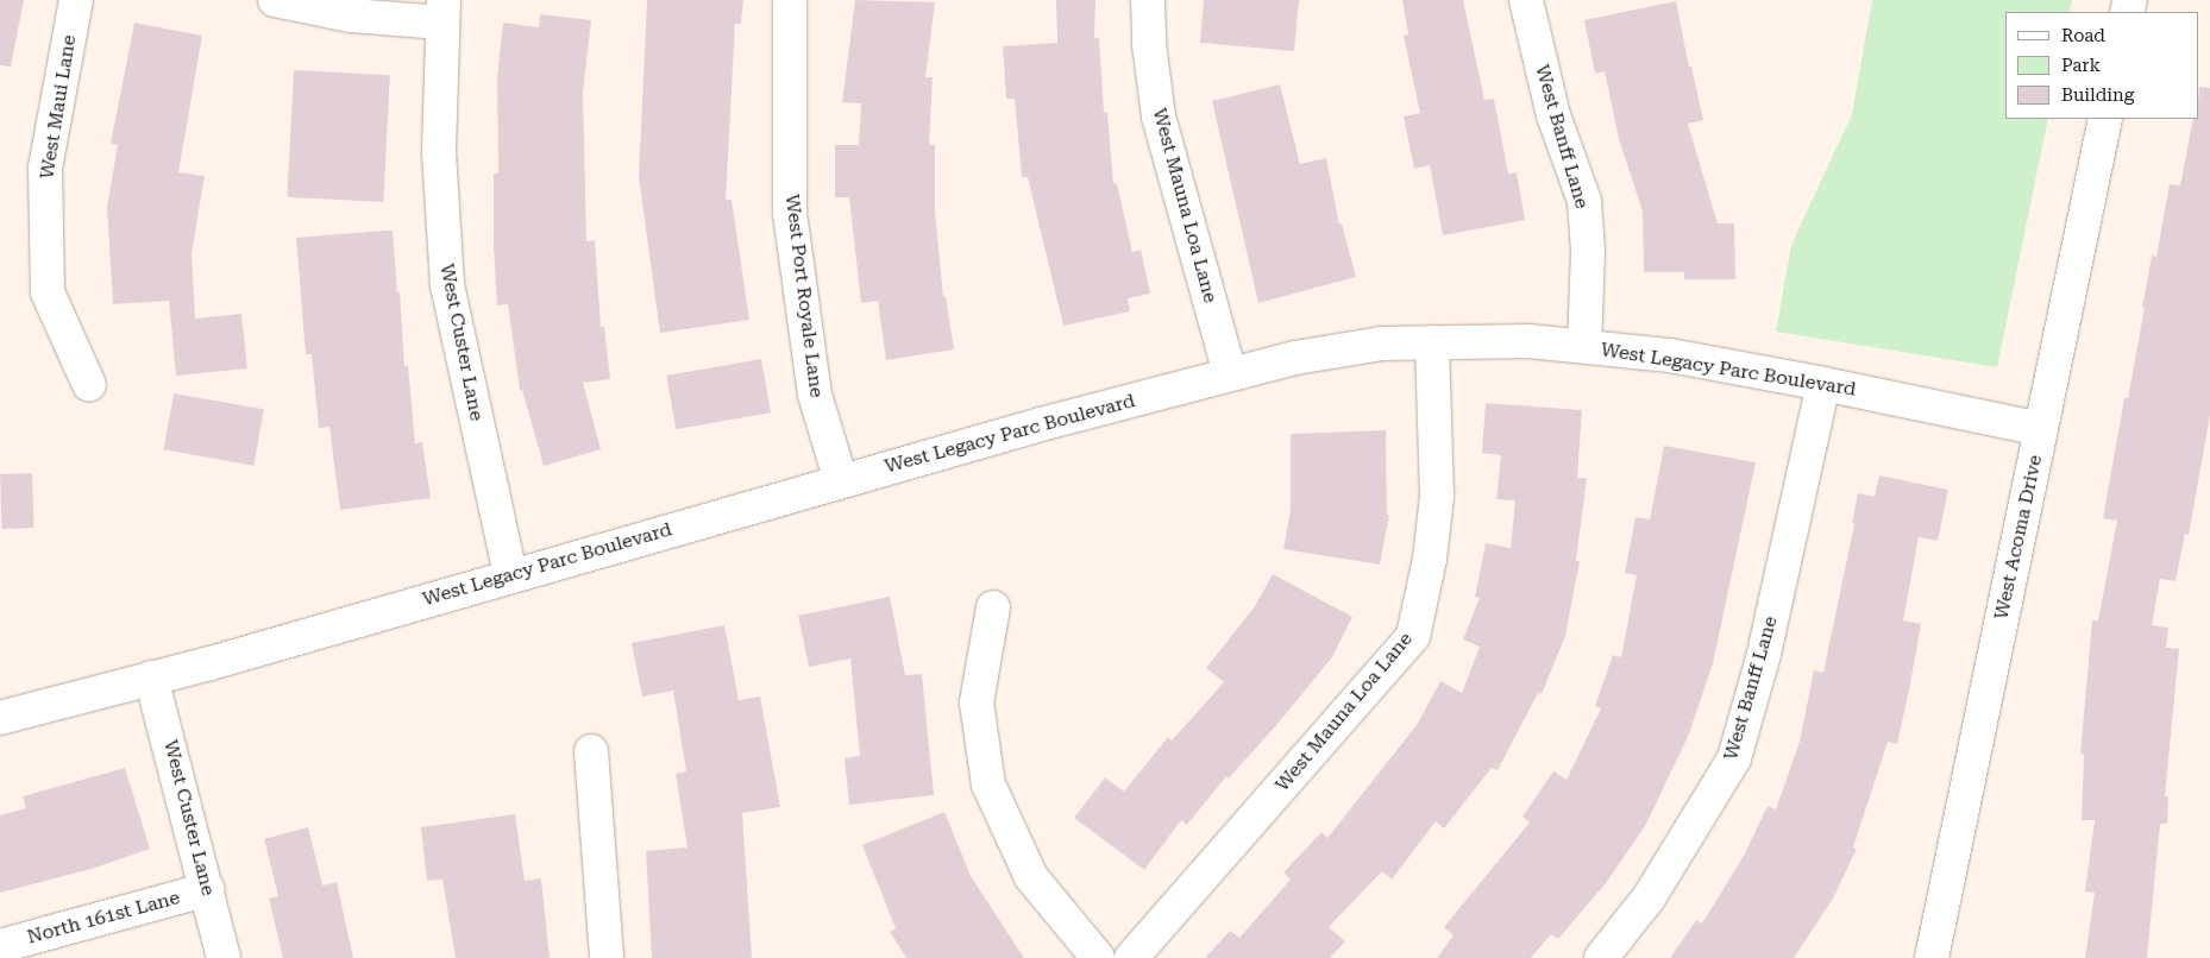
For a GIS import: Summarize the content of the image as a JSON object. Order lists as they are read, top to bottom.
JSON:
{
  "streets": {
    "street": [
      "West Maui Lane",
      "West Banff Lane",
      "West Mauna Loa Lane",
      "West Port Royale Lane",
      "West Custer Lane",
      "West Legacy Parc Boulevard",
      "West Acoma Drive",
      "North 161st Lane"
    ]
  },
  "crossings": [
    ["West Banff Lane", "West Legacy Parc Boulevard"],
    ["West Mauna Loa Lane", "West Legacy Parc Boulevard"],
    ["West Port Royale Lane", "West Legacy Parc Boulevard"],
    ["West Custer Lane", "West Legacy Parc Boulevard"],
    ["West Custer Lane", "North 161st Lane"],
    ["West Legacy Parc Boulevard", "West Acoma Drive"]
  ],
  "legend": ["Road", "Park", "Building"]
}
